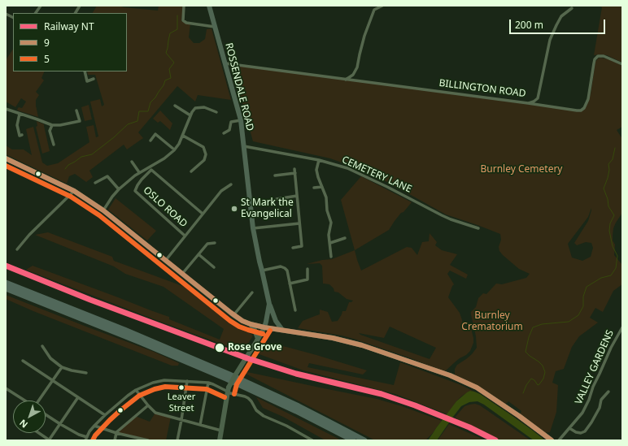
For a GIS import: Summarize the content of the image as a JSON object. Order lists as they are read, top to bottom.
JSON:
{
  "streets": {
    "highway": ["ROSSENDALE ROAD"],
    "street": [
      "BILLINGTON ROAD",
      "CEMETERY LANE",
      "OSLO ROAD",
      "VALLEY GARDENS"
    ]
  },
  "crossings": [
    ["ROSSENDALE ROAD", "BILLINGTON ROAD"],
    ["ROSSENDALE ROAD", "CEMETERY LANE"]
  ],
  "parks": ["Burnley Cemetery", "Burnley Crematorium"],
  "places": ["St Mark the Evangelical", "Rose Grove", "Leaver Street"],
  "lines": ["transit line 9", "transit line 5", "rail line NT"],
  "legend": ["Railway NT", "9", "5"],
  "scale_bar": "200 m",
  "north": "bottom left"
}
